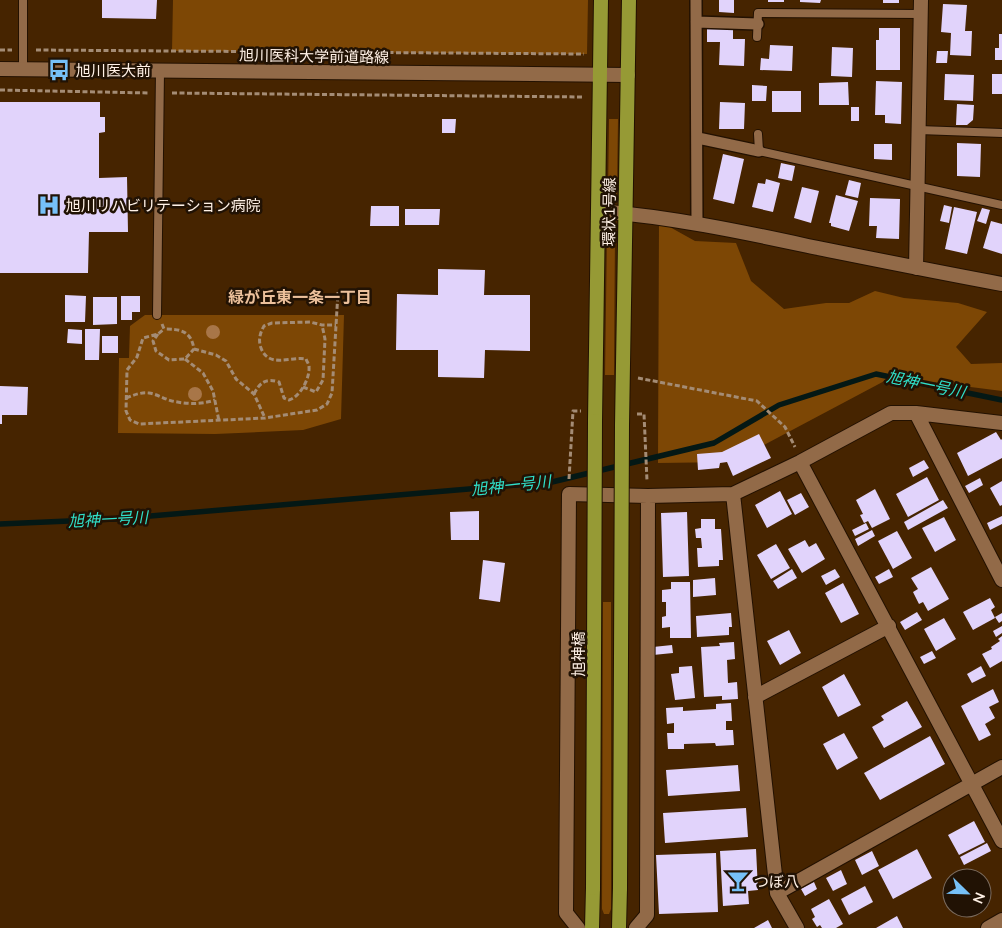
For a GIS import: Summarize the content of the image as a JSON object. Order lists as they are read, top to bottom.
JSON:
{
  "streets": {
    "main road": ["環状1号線", "旭神橋"],
    "street": ["旭川医科大学前道路線"]
  },
  "crossings": [
    ["旭川医科大学前道路線", "環状1号線"],
    ["環状1号線", "旭神橋"]
  ],
  "districts": ["緑が丘東一条一丁目"],
  "water": ["旭神一号川"],
  "places": {
    "bus stop": ["旭川医大前"],
    "hospital": ["旭川リハビリテーション病院"],
    "bar": ["つぼ八"]
  },
  "north": "bottom right"
}
